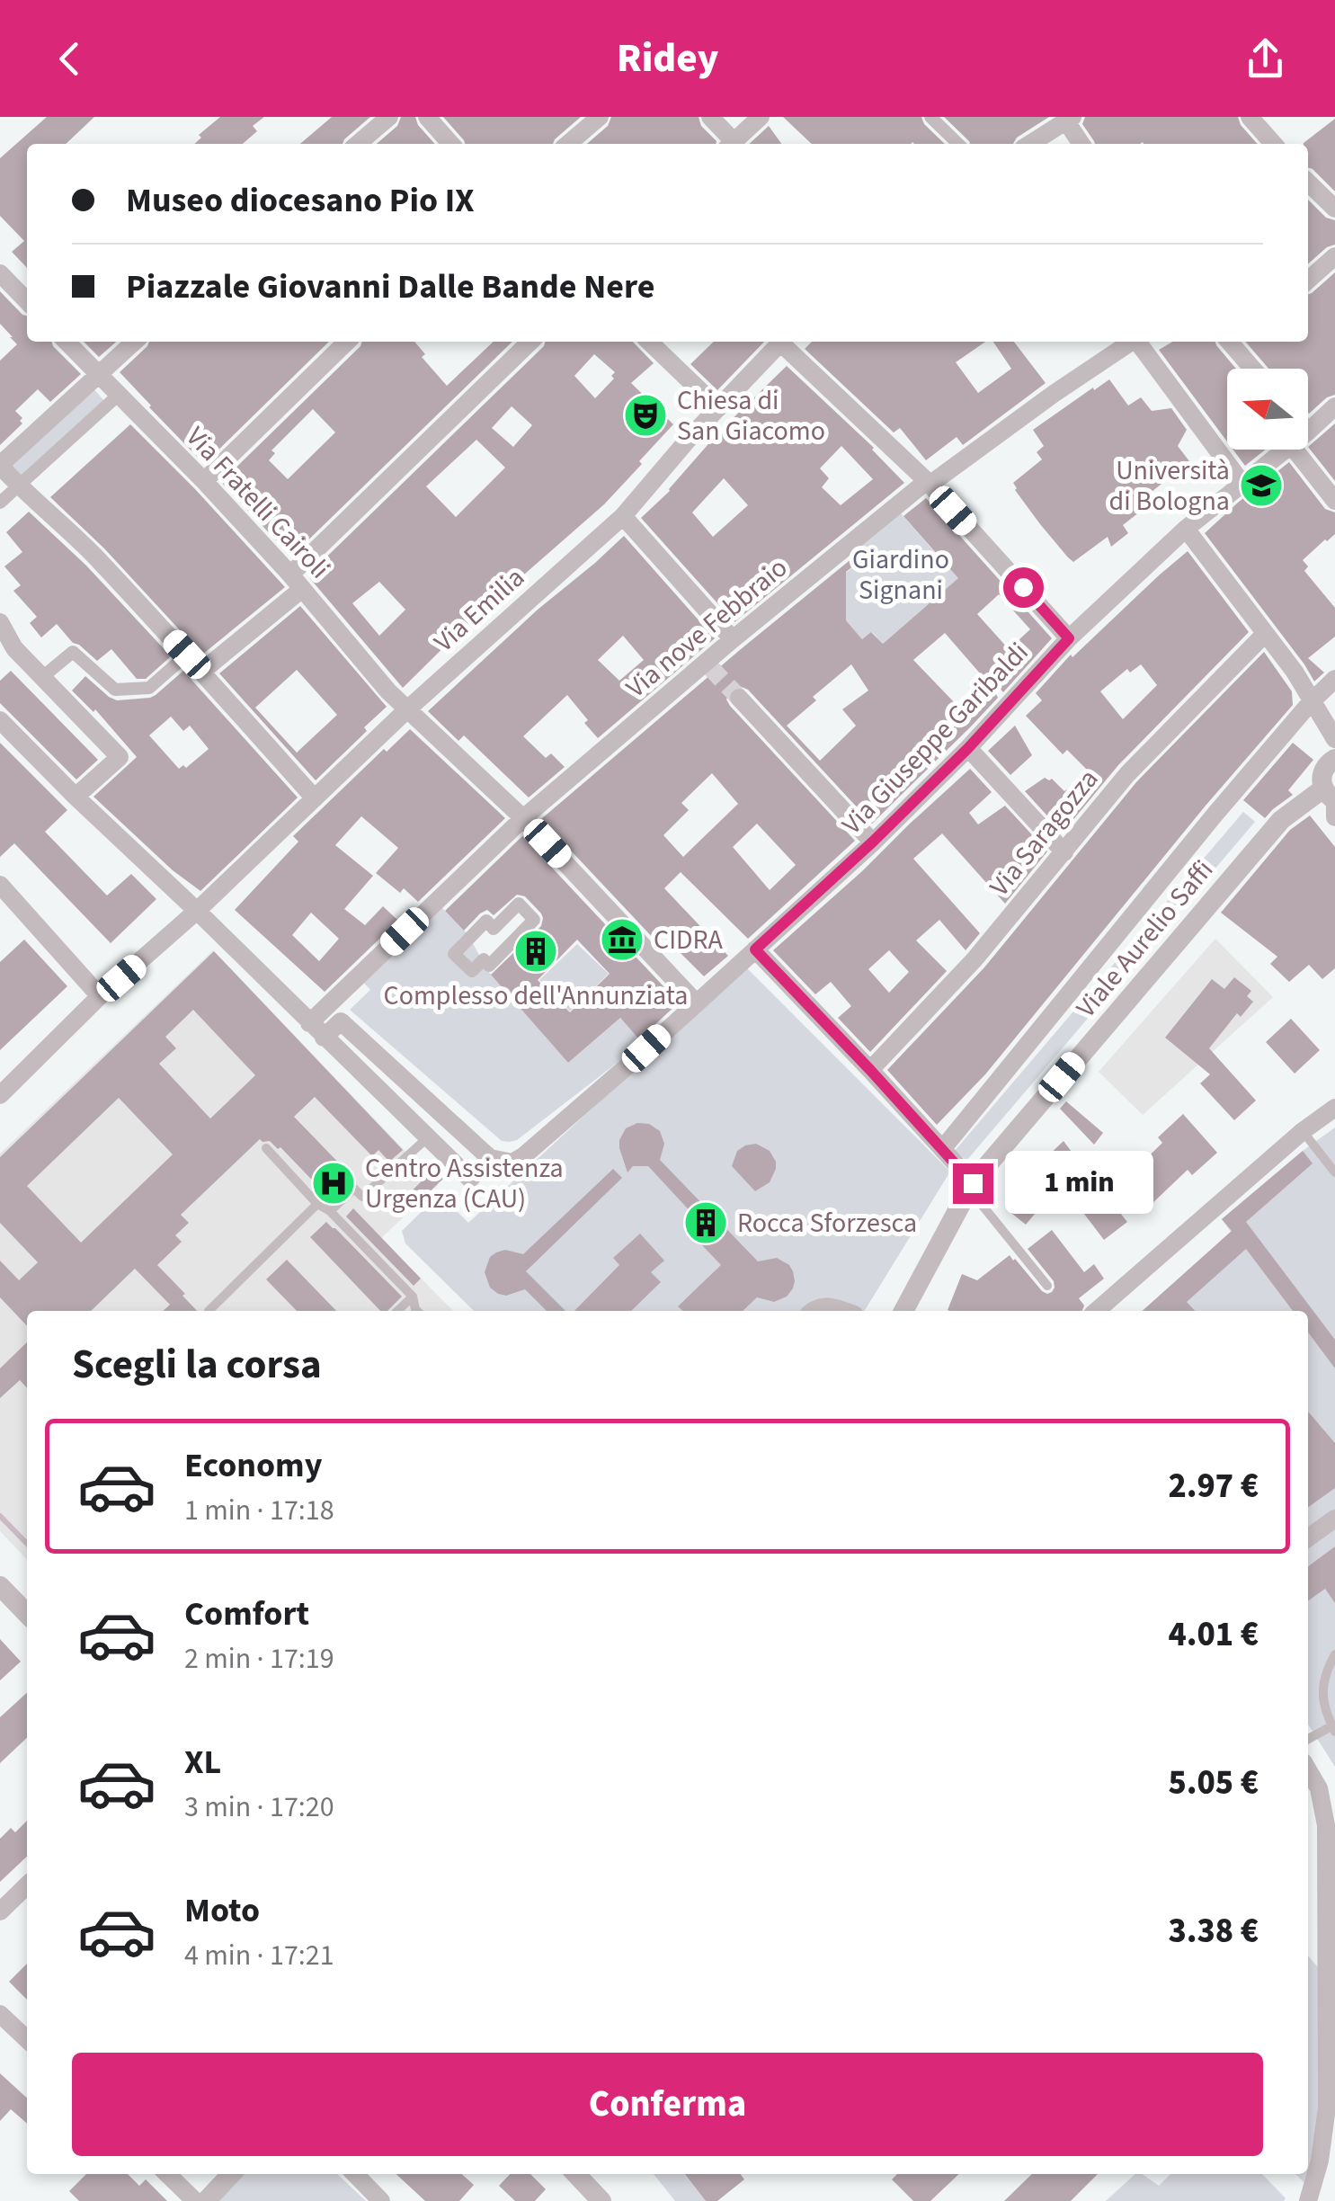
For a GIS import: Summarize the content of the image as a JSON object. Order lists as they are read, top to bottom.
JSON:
{
  "streets": {
    "street": [
      "Via Fratelli Cairoli",
      "Via Emilia",
      "Via nove Febbraio",
      "Via Giuseppe Garibaldi",
      "Via Saragozza",
      "Viale Aurelio Saffi"
    ]
  },
  "crossings": [
    ["Via Fratelli Cairoli", "Via Emilia"],
    ["Via Fratelli Cairoli", "Via nove Febbraio"],
    ["Via Fratelli Cairoli", "Via Giuseppe Garibaldi"]
  ],
  "parks": ["Giardino Signani"],
  "places": {
    "theatre": ["Chiesa di San Giacomo"],
    "school or university": ["Università di Bologna"],
    "museum": ["CIDRA"],
    "building": ["Complesso dell'Annunziata", "Rocca Sforzesca"],
    "hospital": ["Centro Assistenza Urgenza (CAU)"]
  },
  "north": "left",
  "page": {
    "header": "Ridey",
    "banner": ["Museo diocesano Pio IX", "Piazzale Giovanni Dalle Bande Nere"],
    "bubble": "1 min",
    "heading": "Scegli la corsa",
    "list": [
      {
        "name": "Economy",
        "note": "1 min · 17:18",
        "value": "2.97 €"
      },
      {
        "name": "Comfort",
        "note": "2 min · 17:19",
        "value": "4.01 €"
      },
      {
        "name": "XL",
        "note": "3 min · 17:20",
        "value": "5.05 €"
      },
      {
        "name": "Moto",
        "note": "4 min · 17:21",
        "value": "3.38 €"
      }
    ],
    "buttons": "Conferma"
  }
}
